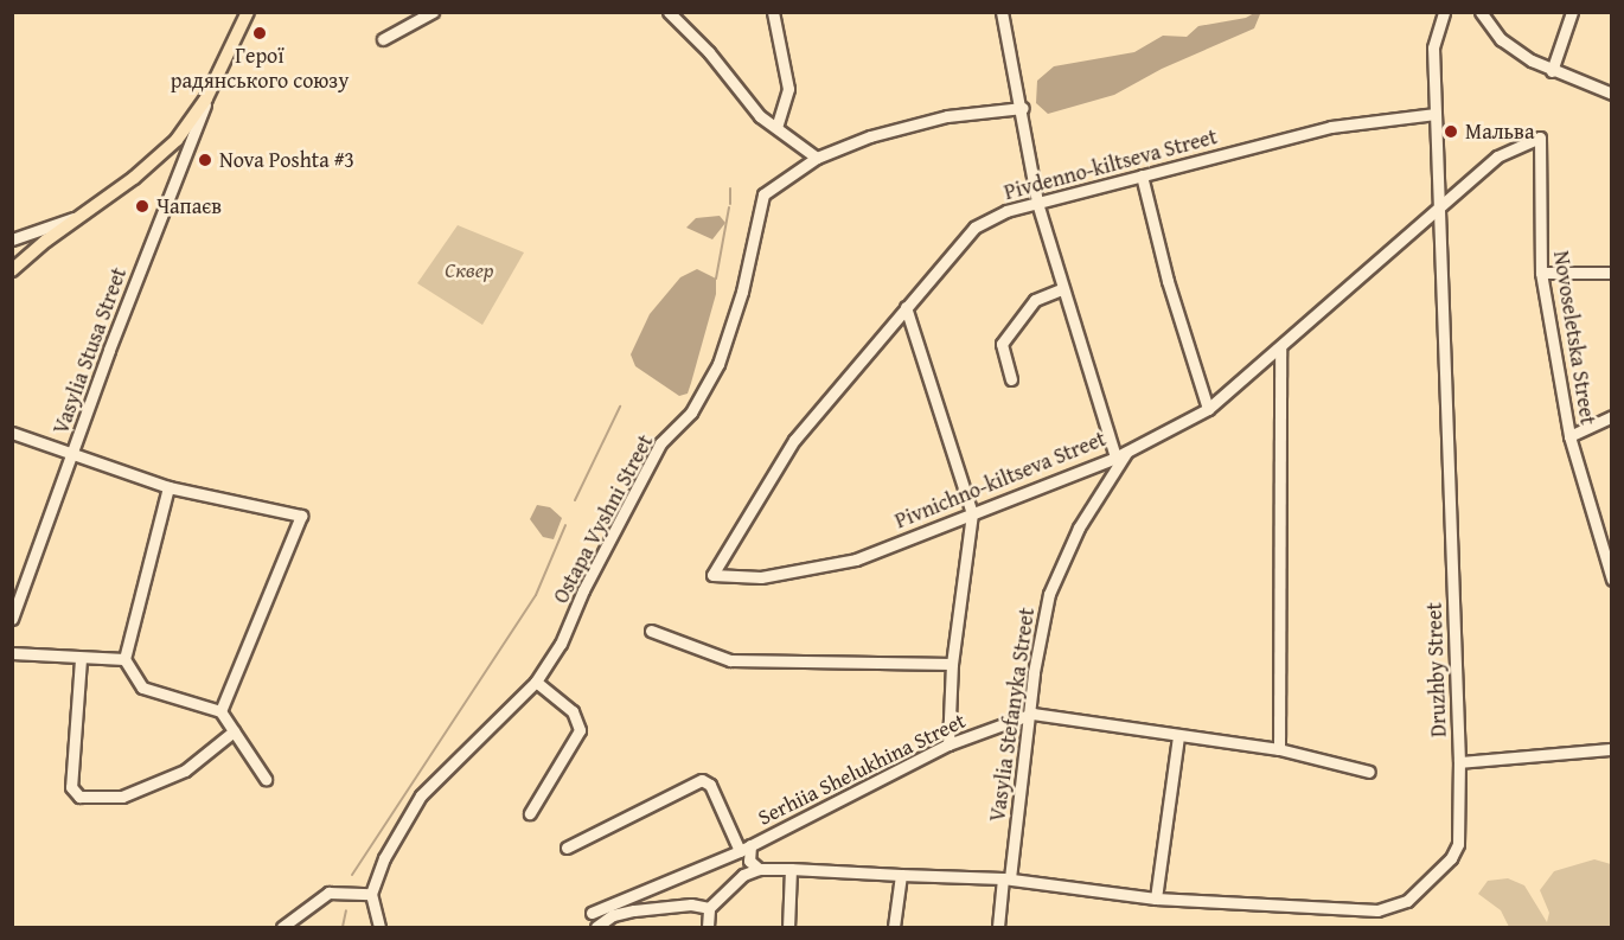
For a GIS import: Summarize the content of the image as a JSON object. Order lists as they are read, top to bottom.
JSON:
{
  "streets": {
    "street": [
      "Pivdenno-kiltseva Street",
      "Novoseletska Street",
      "Vasylia Stusa Street",
      "Pivnichno-kiltseva Street",
      "Ostapa Vyshni Street",
      "Druzhby Street",
      "Vasylia Stefanyka Street",
      "Serhiia Shelukhina Street"
    ]
  },
  "crossings": [
    ["Pivdenno-kiltseva Street", "Pivnichno-kiltseva Street"],
    ["Pivdenno-kiltseva Street", "Druzhby Street"],
    ["Novoseletska Street", "Pivnichno-kiltseva Street"],
    ["Pivnichno-kiltseva Street", "Druzhby Street"],
    ["Pivnichno-kiltseva Street", "Vasylia Stefanyka Street"],
    ["Druzhby Street", "Vasylia Stefanyka Street"],
    ["Vasylia Stefanyka Street", "Serhiia Shelukhina Street"]
  ],
  "parks": ["Сквер"],
  "places": [
    "Герої радянського союзу",
    "Мальва",
    "Nova Poshta #3",
    "Чапаєв"
  ]
}
